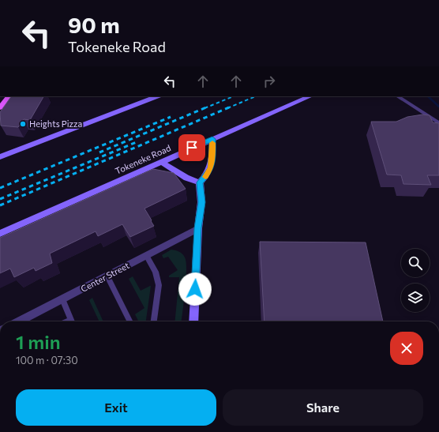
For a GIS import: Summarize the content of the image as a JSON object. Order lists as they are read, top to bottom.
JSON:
{
  "streets": {
    "street": ["Tokeneke Road", "Center Street"]
  },
  "places": ["Heights Pizza"],
  "page": {
    "turn": ["90 m", "Tokeneke Road"],
    "heading": ["1 min", "100 m · 07:30"],
    "buttons": ["Exit", "Share"]
  }
}
